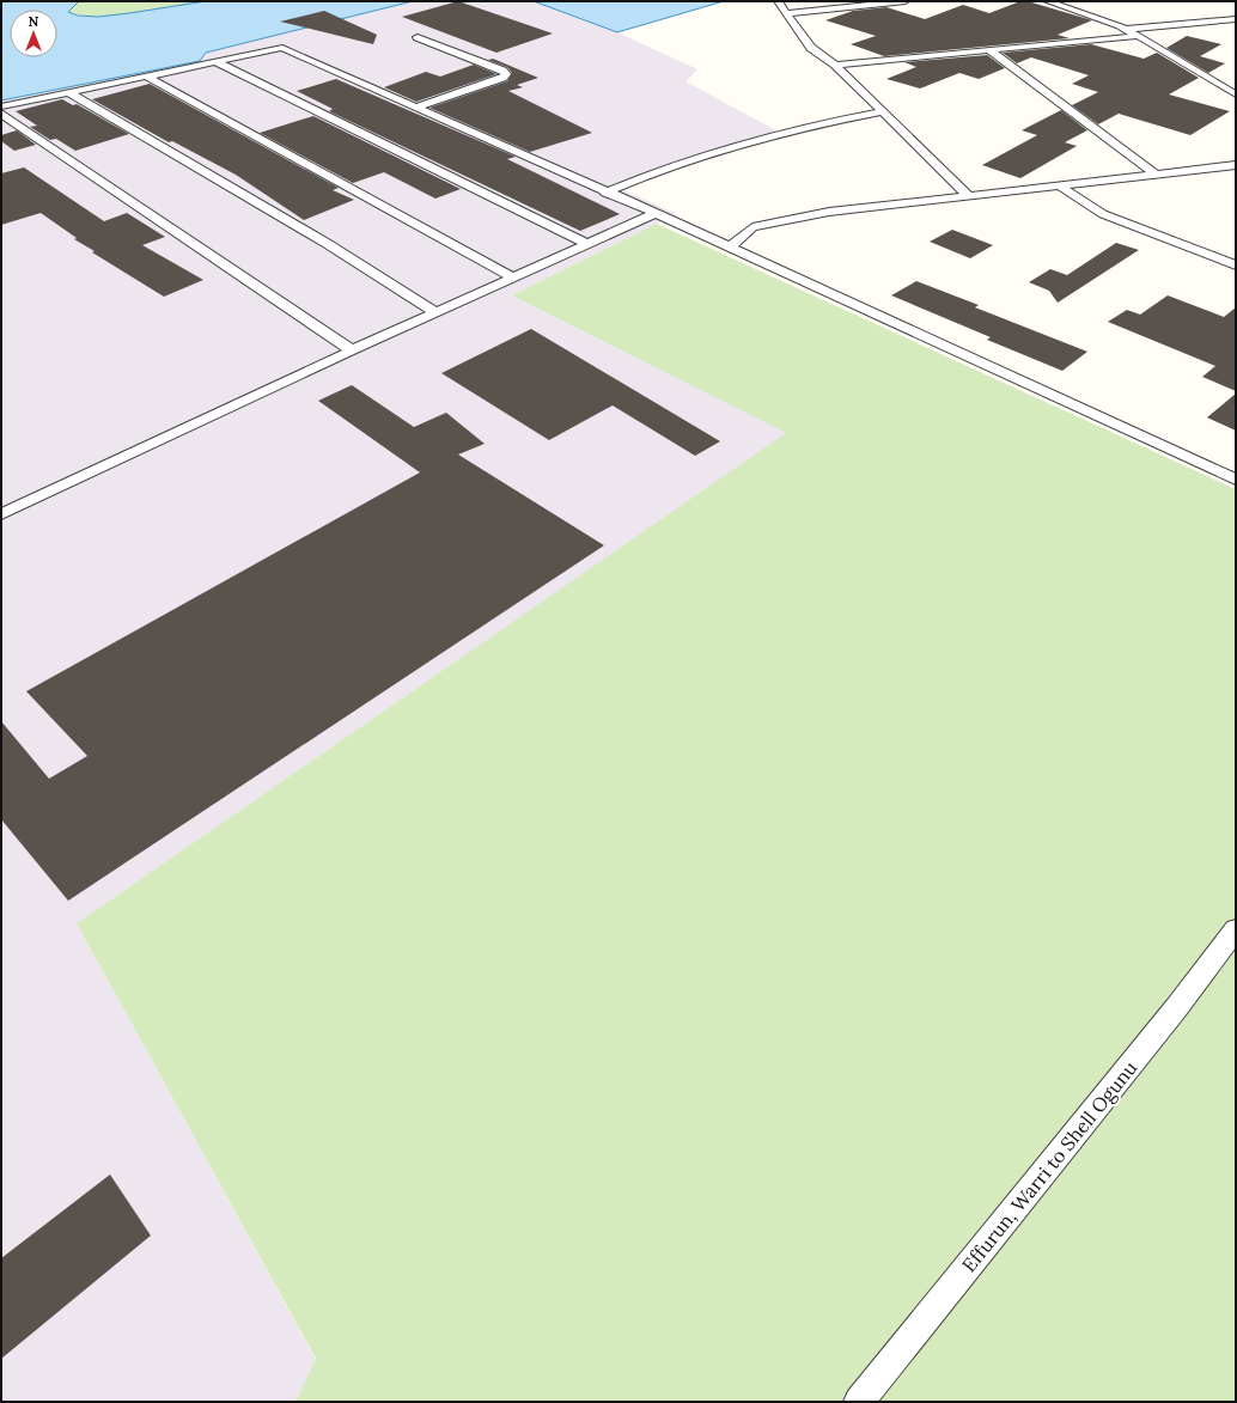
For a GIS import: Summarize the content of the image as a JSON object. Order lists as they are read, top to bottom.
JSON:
{
  "streets": {
    "street": ["Effurun, Warri to Shell Ogunu"]
  },
  "north": "top"
}
